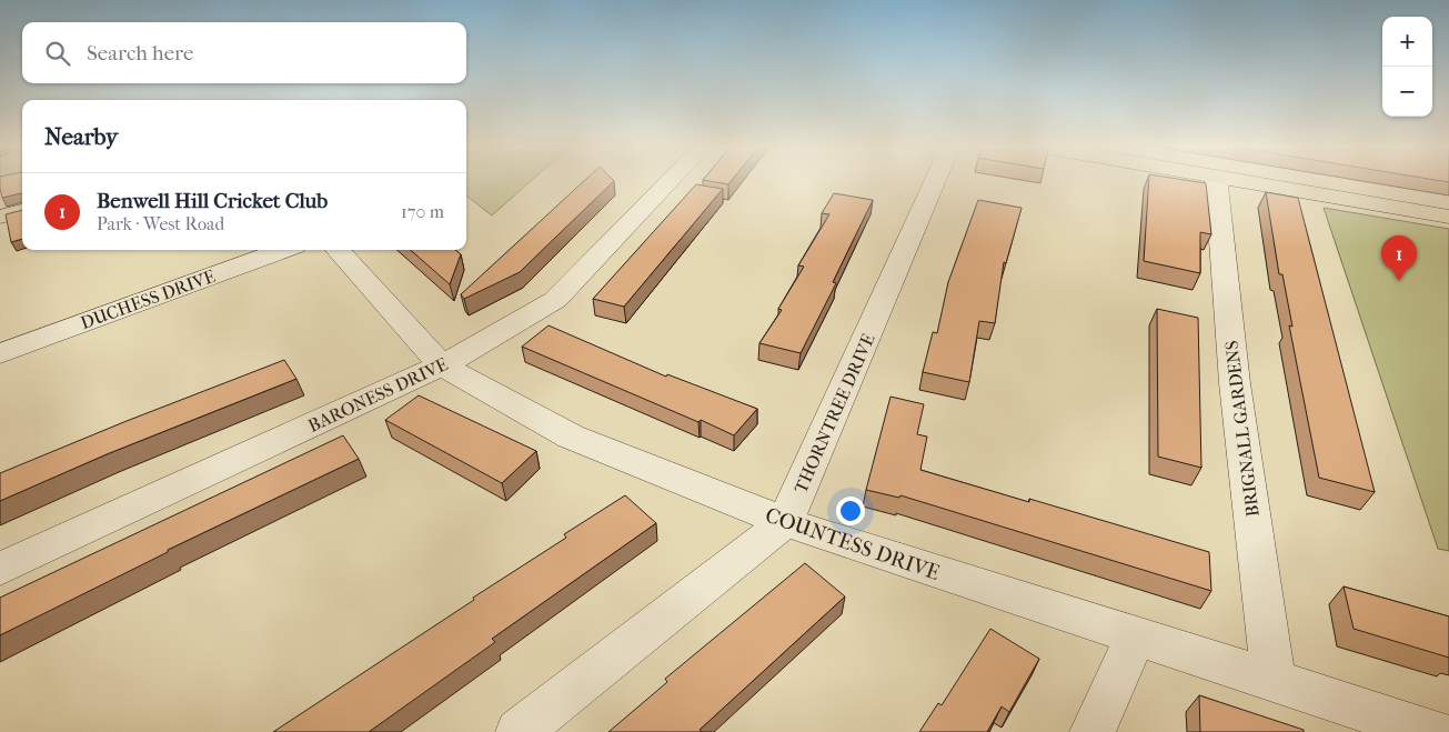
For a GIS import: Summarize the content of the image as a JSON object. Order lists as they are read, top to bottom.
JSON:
{
  "streets": {
    "street": [
      "DUCHESS DRIVE",
      "BARONESS DRIVE",
      "THORNTREE DRIVE",
      "BRIGNALL GARDENS",
      "COUNTESS DRIVE"
    ]
  },
  "crossings": [
    ["BARONESS DRIVE", "COUNTESS DRIVE"],
    ["THORNTREE DRIVE", "COUNTESS DRIVE"],
    ["BRIGNALL GARDENS", "COUNTESS DRIVE"]
  ],
  "page": {
    "map_buttons": ["+", "−"],
    "search": "Search here",
    "heading": "Nearby",
    "list": [
      {
        "mark": "1",
        "name": "Benwell Hill Cricket Club",
        "note": "Park · West Road",
        "value": "170 m"
      }
    ],
    "pins": "1"
  }
}
